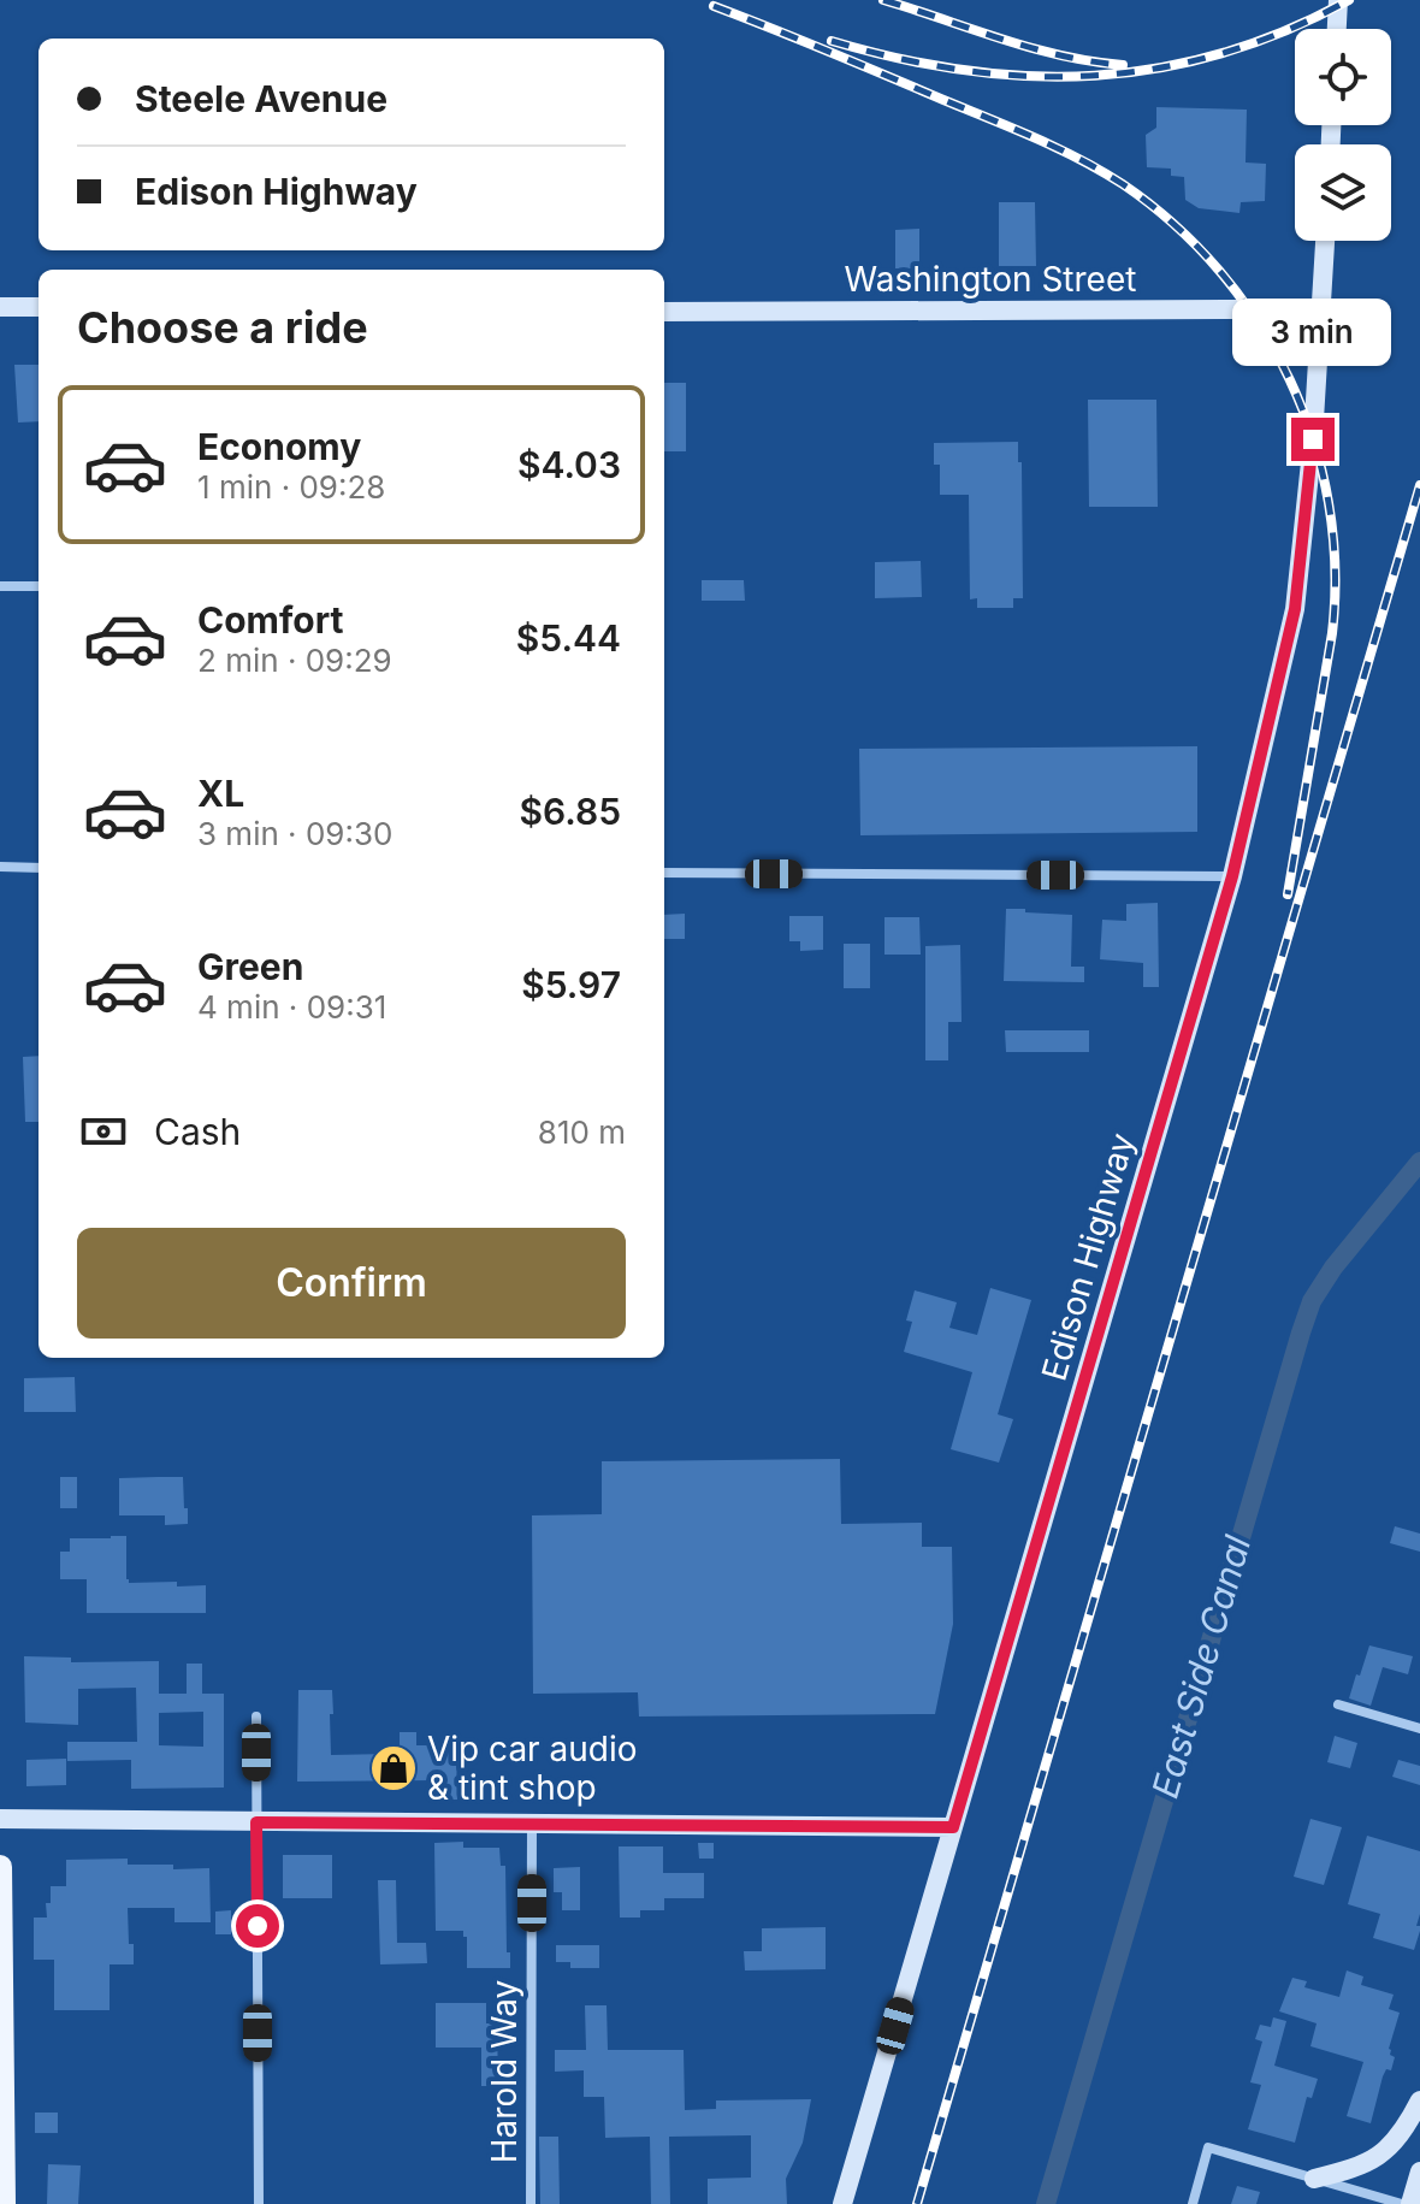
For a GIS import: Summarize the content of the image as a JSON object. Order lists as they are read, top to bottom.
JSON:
{
  "streets": {
    "main road": ["Washington Street", "Edison Highway"],
    "street": ["Harold Way"]
  },
  "crossings": [
    ["Washington Street", "Edison Highway"]
  ],
  "water": ["East Side Canal"],
  "places": {
    "shop": ["Vip car audio & tint shop"]
  },
  "page": {
    "banner": ["Steele Avenue", "Edison Highway"],
    "heading": "Choose a ride",
    "bubble": "3 min",
    "list": [
      {
        "name": "Economy",
        "note": "1 min · 09:28",
        "value": "$4.03"
      },
      {
        "name": "Comfort",
        "note": "2 min · 09:29",
        "value": "$5.44"
      },
      {
        "name": "XL",
        "note": "3 min · 09:30",
        "value": "$6.85"
      },
      {
        "name": "Green",
        "note": "4 min · 09:31",
        "value": "$5.97"
      }
    ],
    "pay": ["Cash", "810 m"],
    "buttons": "Confirm"
  }
}
